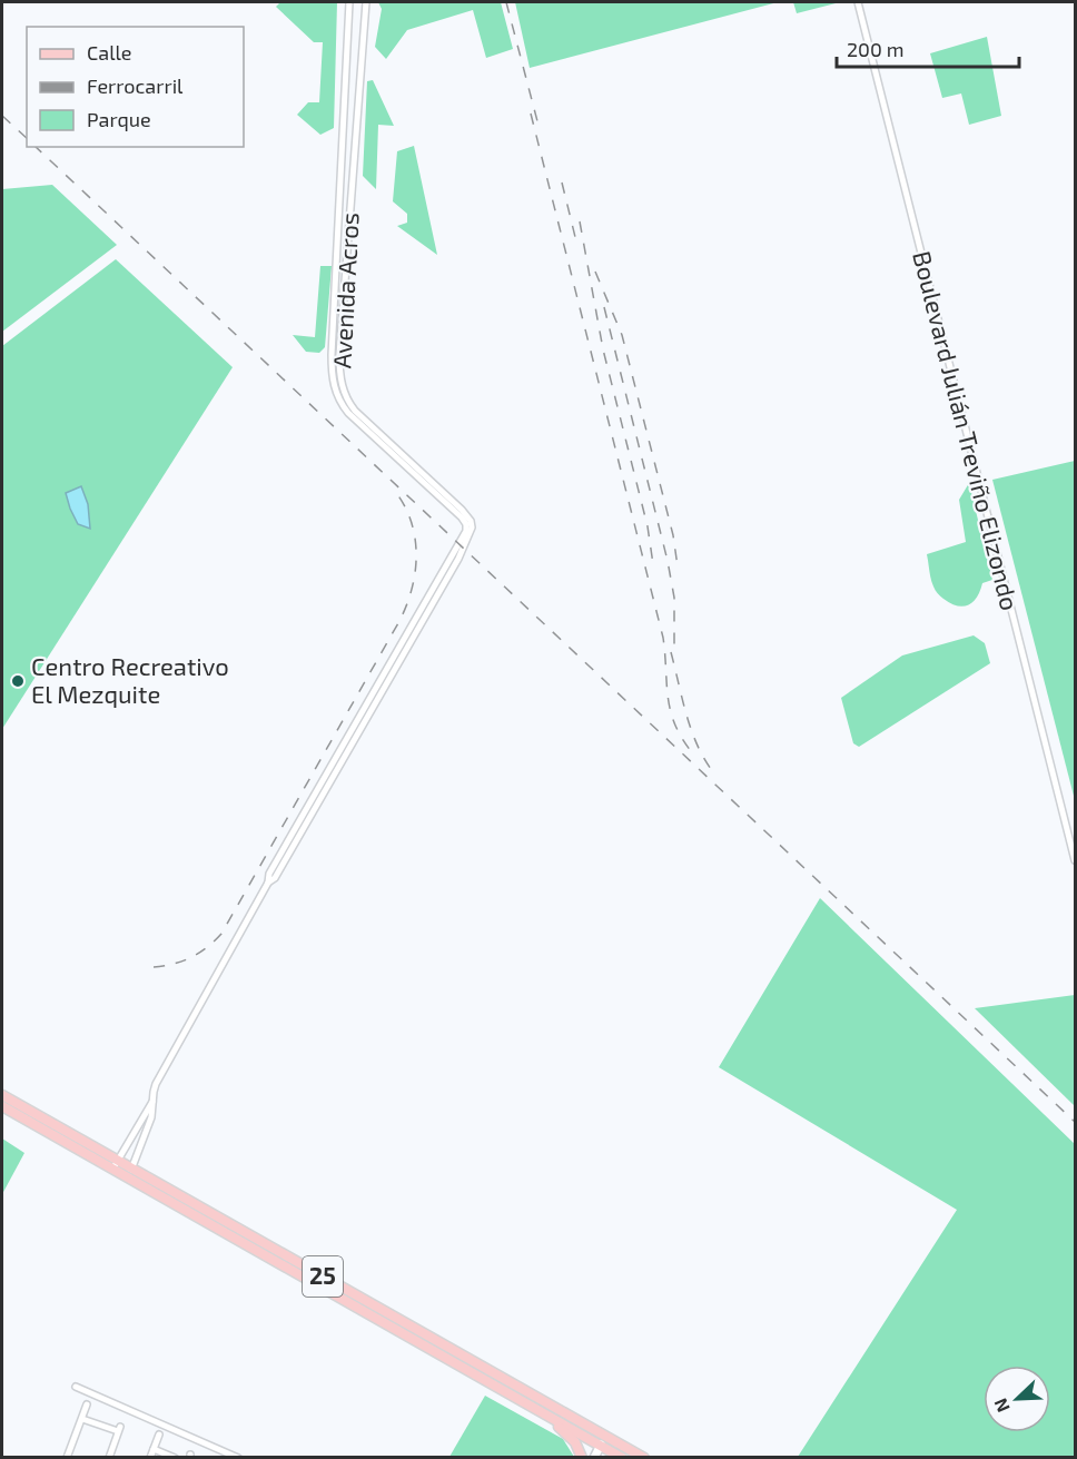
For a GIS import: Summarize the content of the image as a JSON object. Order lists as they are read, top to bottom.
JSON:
{
  "streets": {
    "main road": ["25"],
    "street": ["Avenida Acros", "Boulevard Julián Treviño Elizondo"]
  },
  "places": ["Centro Recreativo El Mezquite"],
  "legend": ["Calle", "Ferrocarril", "Parque"],
  "scale_bar": "200 m",
  "north": "bottom left"
}
